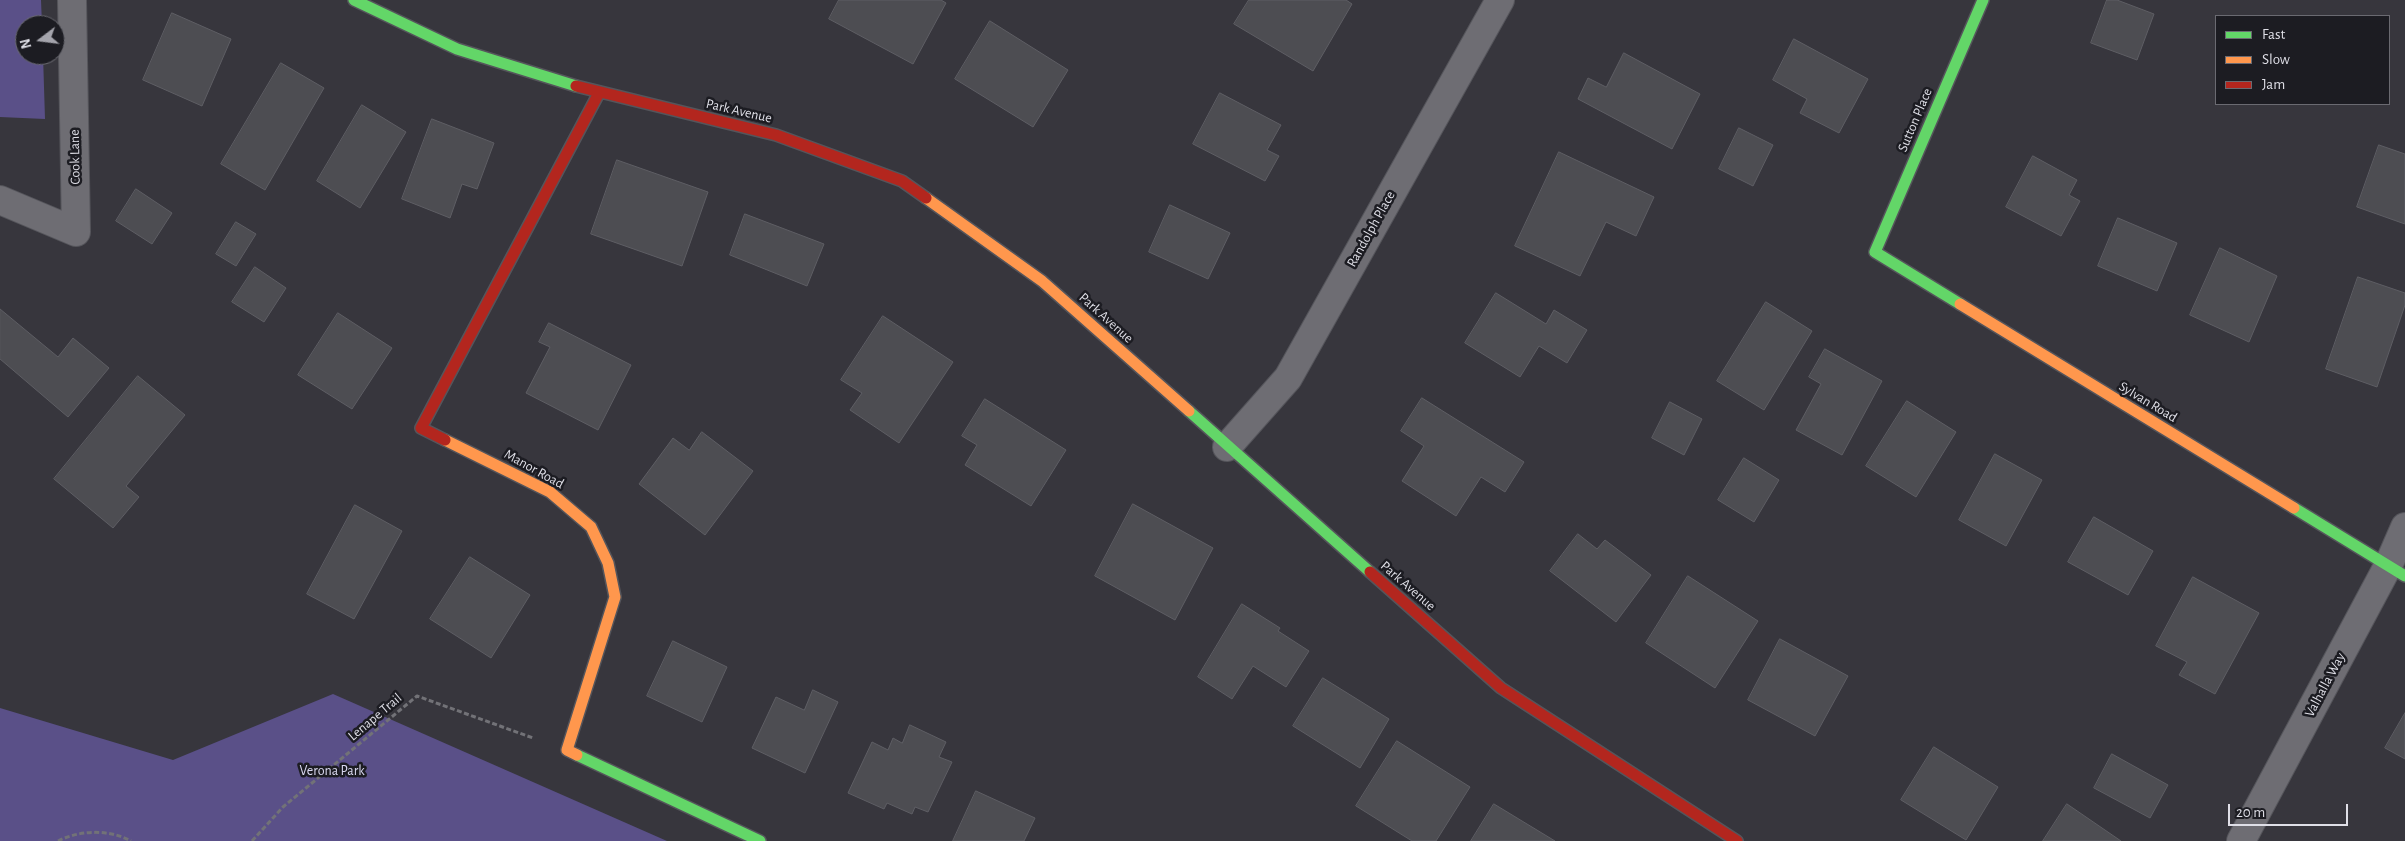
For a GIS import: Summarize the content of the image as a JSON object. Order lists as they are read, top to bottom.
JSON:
{
  "streets": {
    "street": [
      "Park Avenue",
      "Sutton Place",
      "Cook Lane",
      "Randolph Place",
      "Sylvan Road",
      "Manor Road",
      "Valhalla Way"
    ],
    "path": ["Lenape Trail"]
  },
  "crossings": [
    ["Park Avenue", "Randolph Place"],
    ["Park Avenue", "Manor Road"],
    ["Sutton Place", "Sylvan Road"],
    ["Sylvan Road", "Valhalla Way"],
    ["Manor Road", "Lenape Trail"]
  ],
  "parks": ["Verona Park"],
  "legend": ["Fast", "Slow", "Jam"],
  "scale_bar": "20 m",
  "north": "left"
}
